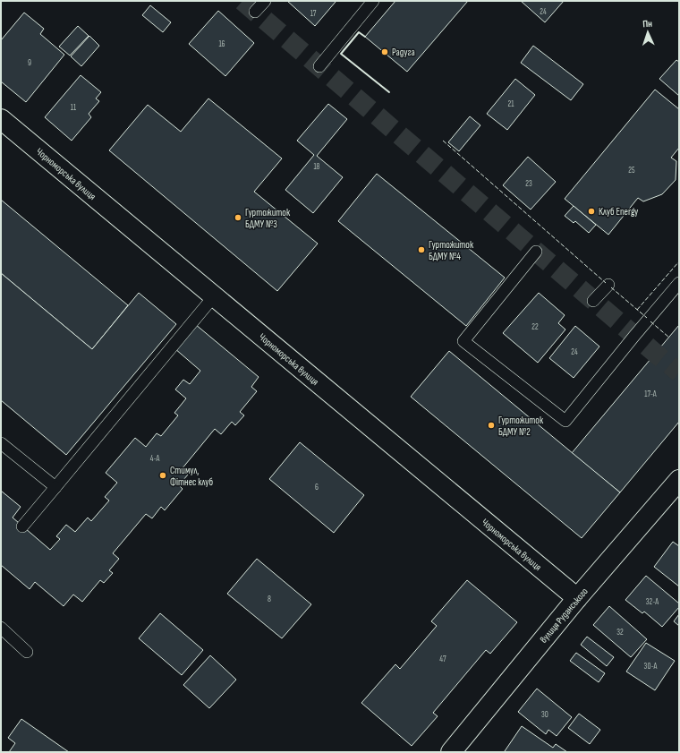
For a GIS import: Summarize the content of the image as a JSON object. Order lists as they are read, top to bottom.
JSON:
{
  "streets": {
    "street": ["Чорноморська вулиця", "вулиця Руданського"]
  },
  "crossings": [
    ["Чорноморська вулиця", "вулиця Руданського"]
  ],
  "places": [
    "Радуга",
    "Клуб Energy",
    "Гуртожиток БДМУ №3",
    "Гуртожиток БДМУ №4",
    "Гуртожиток БДМУ №2",
    "Стимул, Фітнес клуб"
  ],
  "house_numbers": [
    "24",
    "17",
    "16",
    "9",
    "21",
    "11",
    "18",
    "25",
    "23",
    "22",
    "24",
    "17-А",
    "4-А",
    "6",
    "8",
    "32-А",
    "32",
    "47",
    "30-А",
    "30"
  ],
  "north": "top"
}
